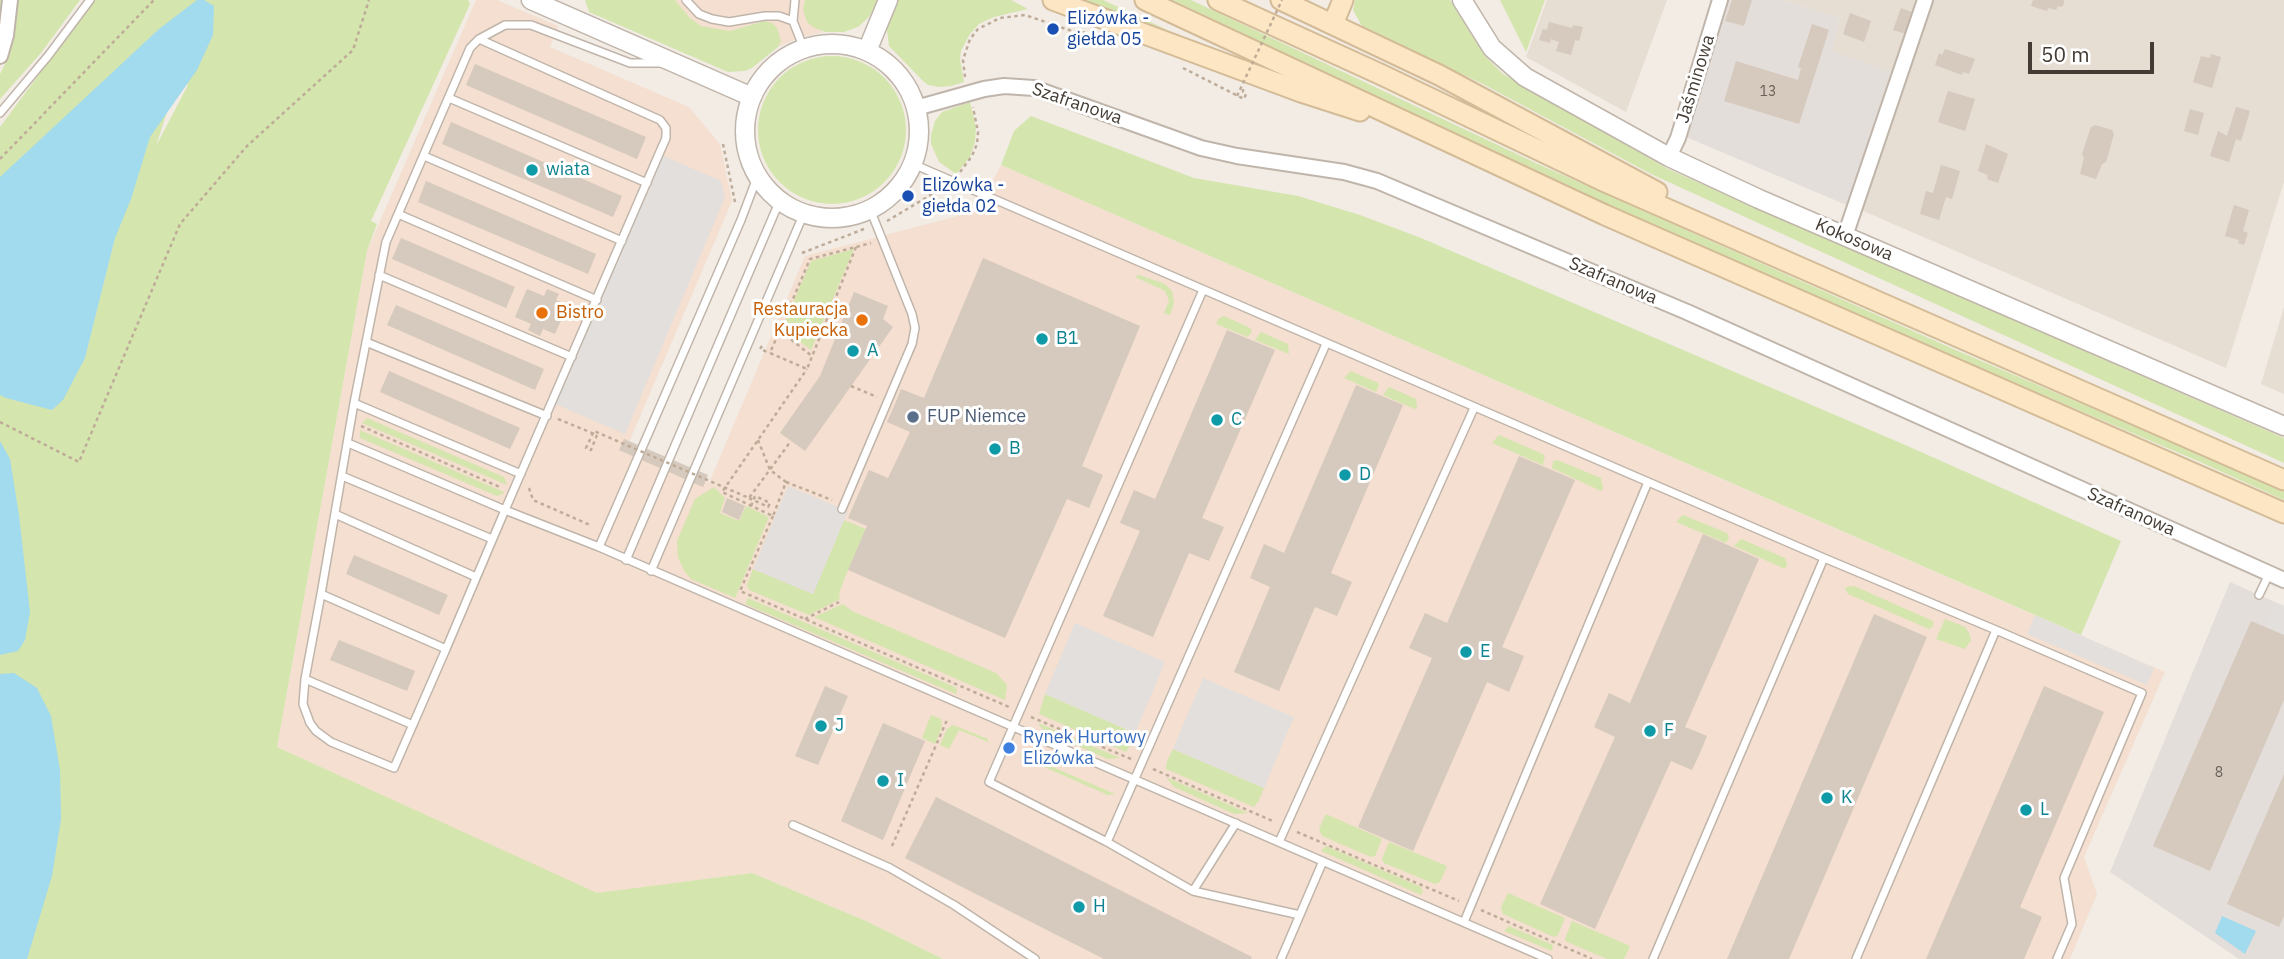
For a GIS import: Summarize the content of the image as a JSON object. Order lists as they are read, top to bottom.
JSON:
{
  "streets": {
    "street": ["Jaśminowa", "Szafranowa", "Kokosowa"]
  },
  "crossings": [
    ["Jaśminowa", "Kokosowa"]
  ],
  "places": [
    "Elizówka - giełda 05",
    "wiata",
    "Elizówka - giełda 02",
    "Bistro",
    "Restauracja Kupiecka",
    "B1",
    "A",
    "FUP Niemce",
    "C",
    "B",
    "D",
    "E",
    "J",
    "F",
    "Rynek Hurtowy Elizówka",
    "I",
    "K",
    "L",
    "H"
  ],
  "house_numbers": ["13", "8"],
  "scale_bar": "50 m"
}
